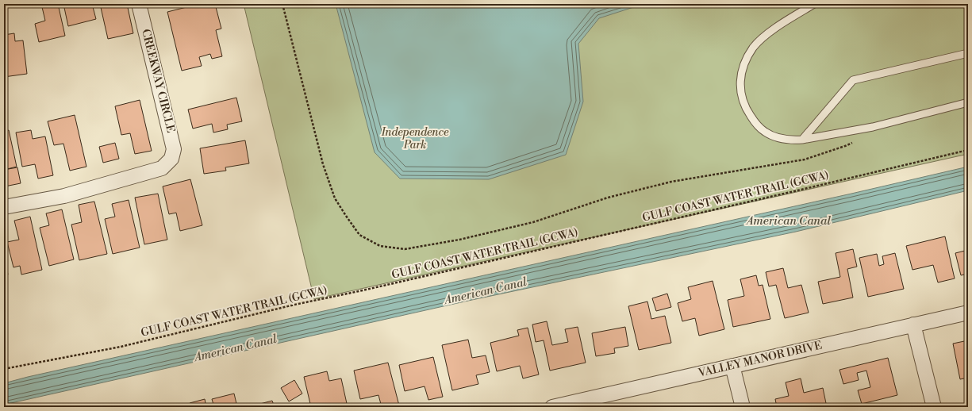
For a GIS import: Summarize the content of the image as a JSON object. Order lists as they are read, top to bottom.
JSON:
{
  "streets": {
    "street": ["CREEKWAY CIRCLE", "VALLEY MANOR DRIVE"],
    "path": ["GULF COAST WATER TRAIL (GCWA)"]
  },
  "water": ["American Canal"],
  "parks": ["Independence Park"]
}
